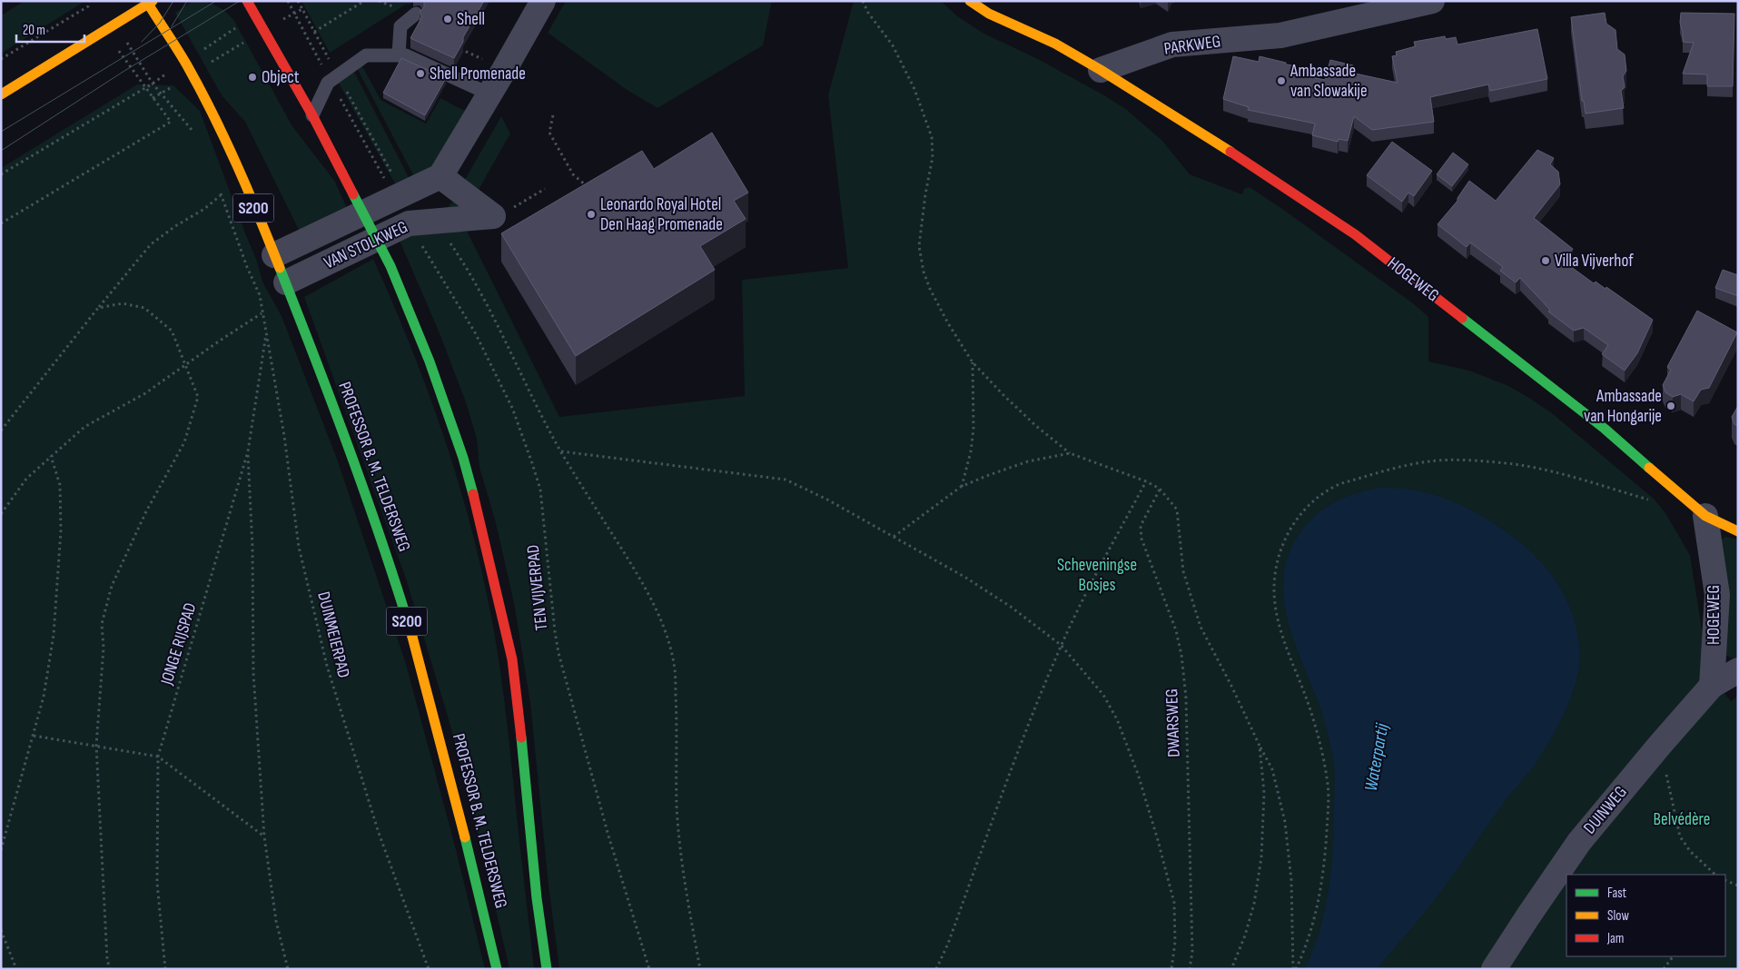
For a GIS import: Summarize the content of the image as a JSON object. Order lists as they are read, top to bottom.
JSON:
{
  "streets": {
    "main road": ["S200", "HOGEWEG", "PROFESSOR B. M. TELDERSWEG"],
    "street": ["PARKWEG", "VAN STOLKWEG", "DUINWEG"],
    "path": [
      "TEN VIJVERPAD",
      "DUINMEIERPAD",
      "JONGE RIJSPAD",
      "DWARSWEG"
    ]
  },
  "crossings": [
    ["PARKWEG", "HOGEWEG"],
    ["VAN STOLKWEG", "PROFESSOR B. M. TELDERSWEG"],
    ["VAN STOLKWEG", "TEN VIJVERPAD"],
    ["HOGEWEG", "DUINWEG"],
    ["DUINMEIERPAD", "JONGE RIJSPAD"]
  ],
  "water": ["Waterpartij"],
  "parks": ["Scheveningse Bosjes", "Belvédère"],
  "places": [
    "Shell",
    "Shell Promenade",
    "Object",
    "Ambassade van Slowakije",
    "Leonardo Royal Hotel Den Haag Promenade",
    "Villa Vijverhof",
    "Ambassade van Hongarije"
  ],
  "legend": ["Fast", "Slow", "Jam"],
  "scale_bar": "20 m"
}
